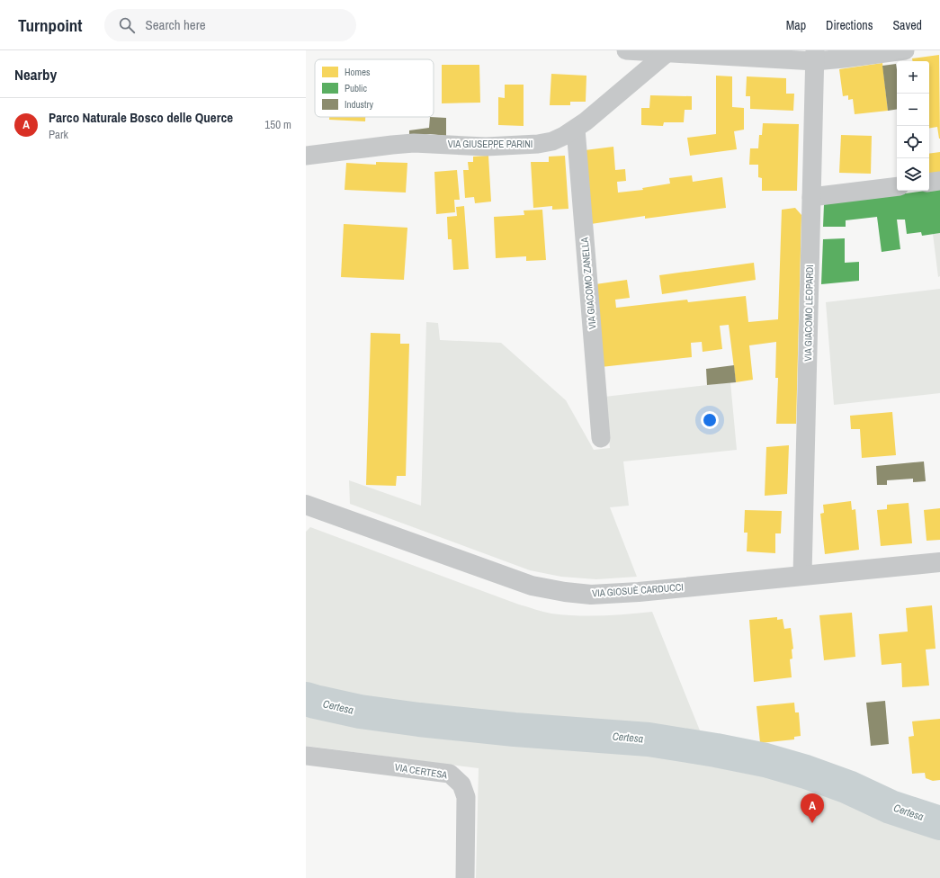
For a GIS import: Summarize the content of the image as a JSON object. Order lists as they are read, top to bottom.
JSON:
{
  "streets": {
    "street": [
      "VIA GIUSEPPE PARINI",
      "VIA GIACOMO ZANELLA",
      "VIA GIACOMO LEOPARDI",
      "VIA GIOSUÈ CARDUCCI",
      "VIA CERTESA"
    ]
  },
  "crossings": [
    ["VIA GIUSEPPE PARINI", "VIA GIACOMO ZANELLA"],
    ["VIA GIACOMO LEOPARDI", "VIA GIOSUÈ CARDUCCI"]
  ],
  "water": ["Certesa"],
  "legend": ["Homes", "Public", "Industry"],
  "page": {
    "header": "Turnpoint",
    "search": "Search here",
    "nav": ["Map", "Directions", "Saved"],
    "heading": "Nearby",
    "map_buttons": ["+", "−"],
    "list": [
      {
        "mark": "A",
        "name": "Parco Naturale Bosco delle Querce",
        "note": "Park",
        "value": "150 m"
      }
    ],
    "pins": "A"
  }
}
